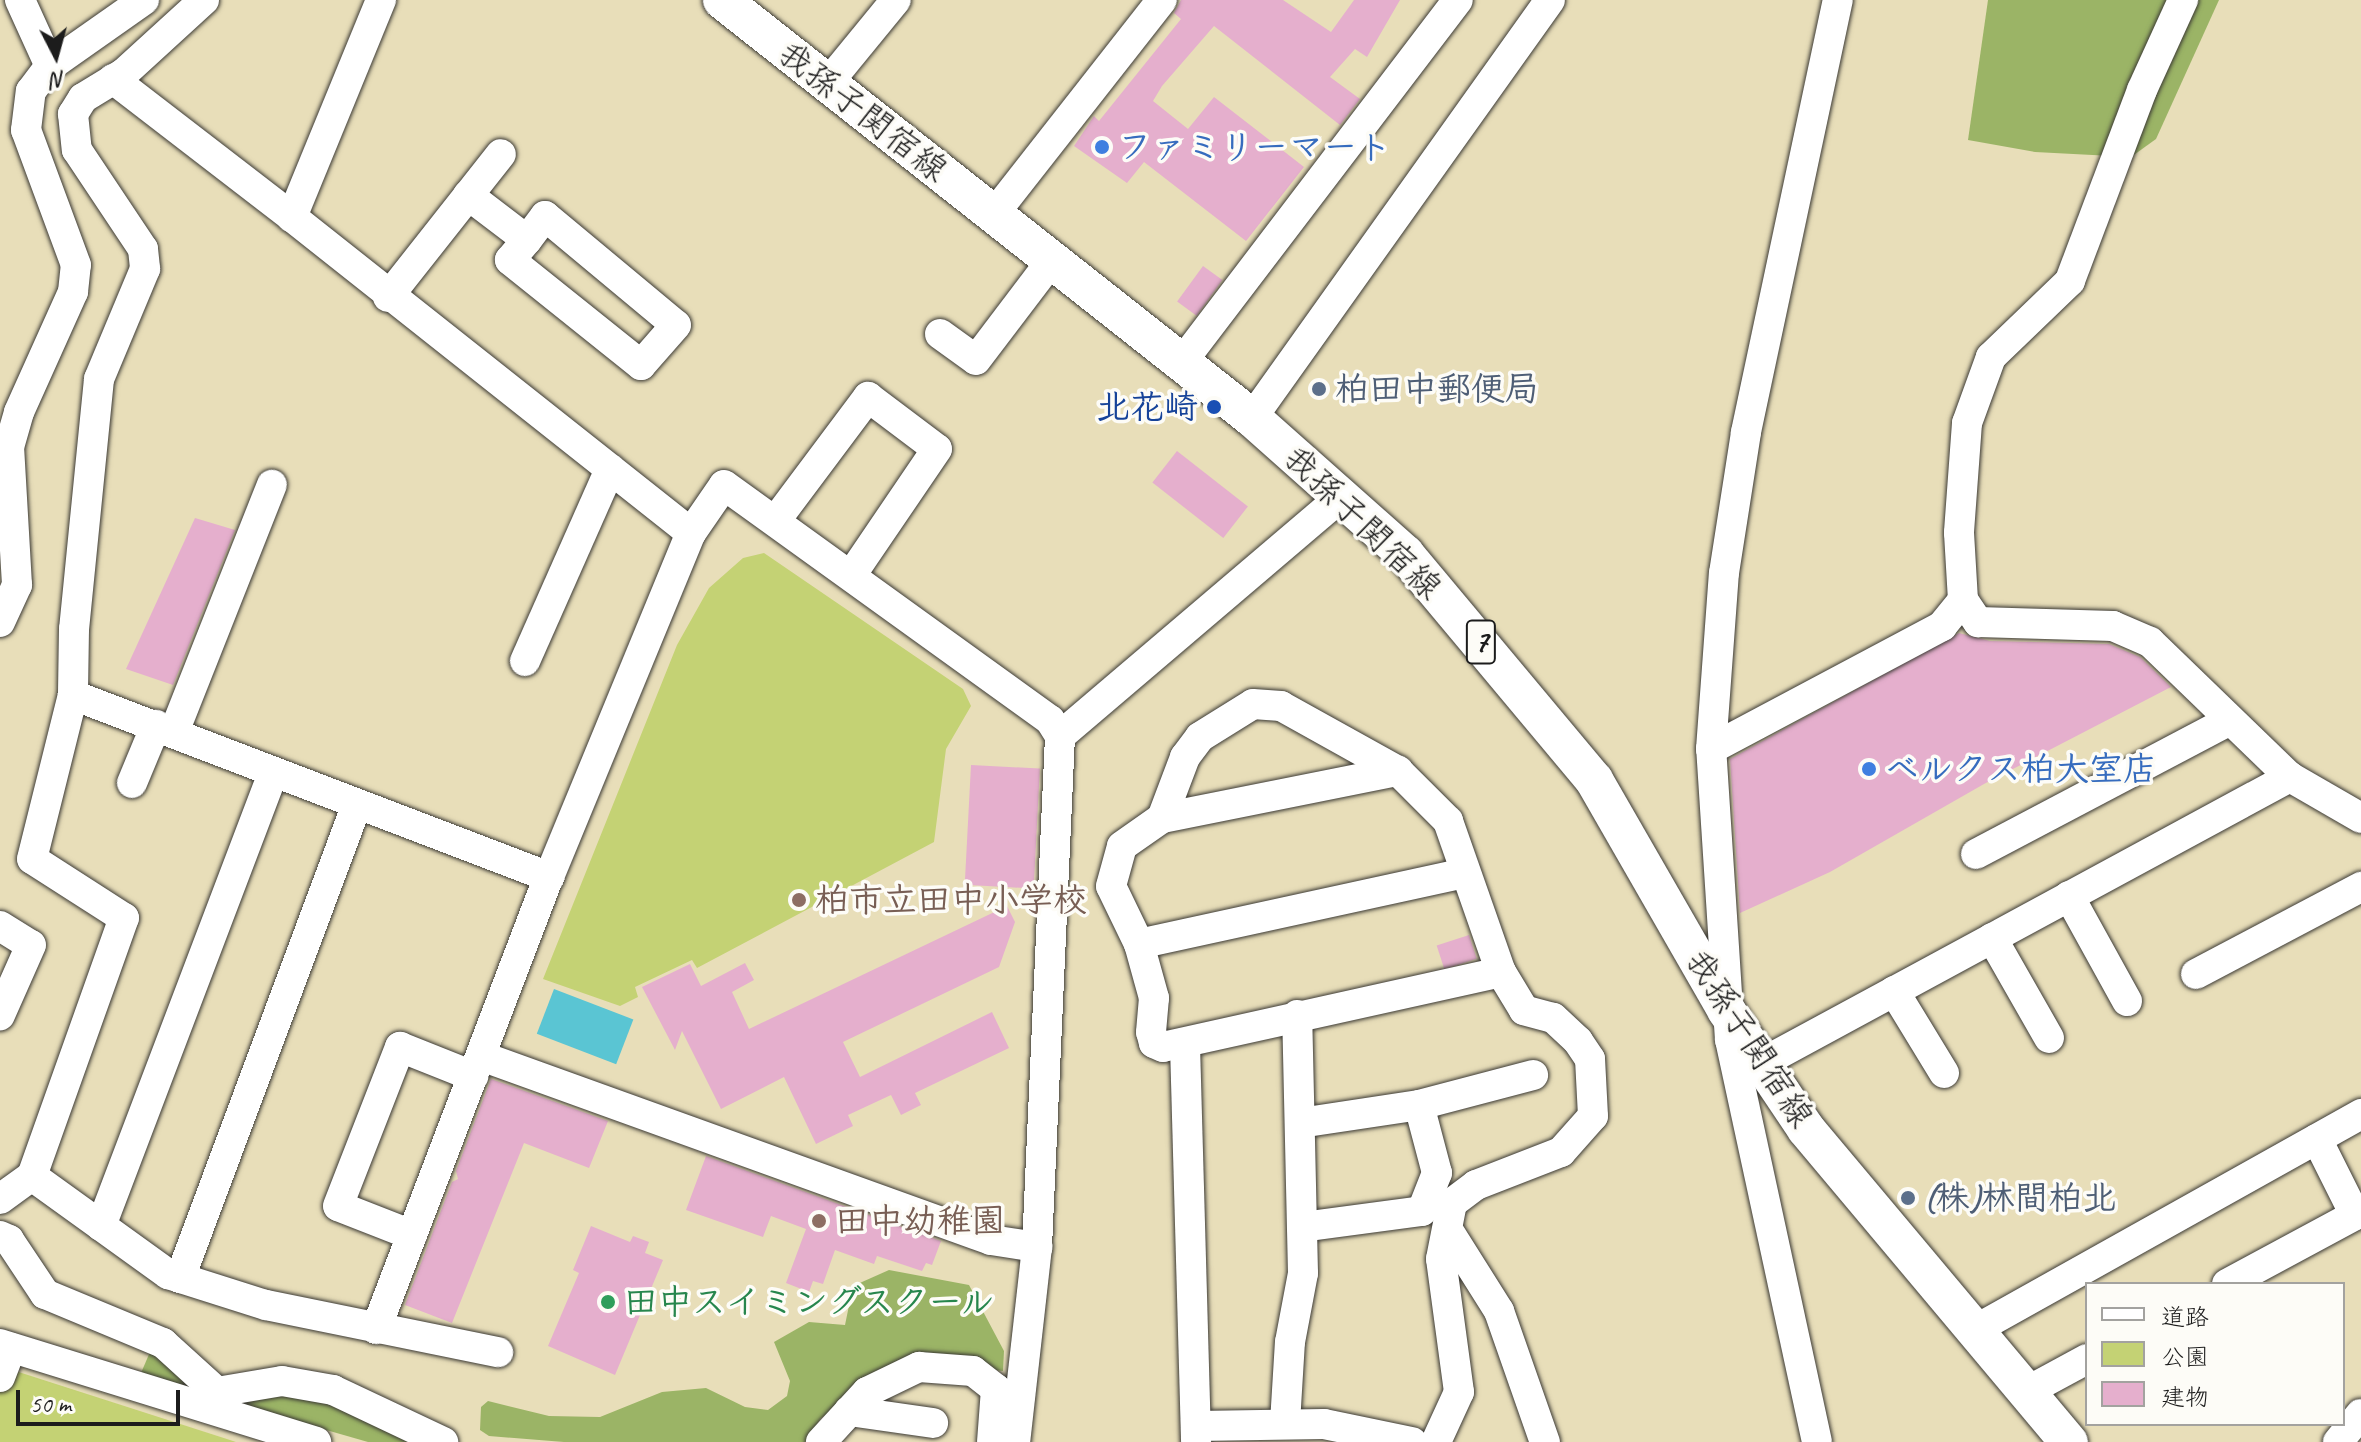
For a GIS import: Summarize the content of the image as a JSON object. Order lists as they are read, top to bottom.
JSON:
{
  "streets": {
    "main road": ["我孫子関宿線", "7"]
  },
  "places": [
    "ファミリーマート",
    "柏田中郵便局",
    "北花崎",
    "ベルクス柏大室店",
    "柏市立田中小学校",
    "(株)林間柏北",
    "田中幼稚園",
    "田中スイミングスクール"
  ],
  "legend": ["道路", "公園", "建物"],
  "scale_bar": "50 m",
  "north": "bottom"
}
